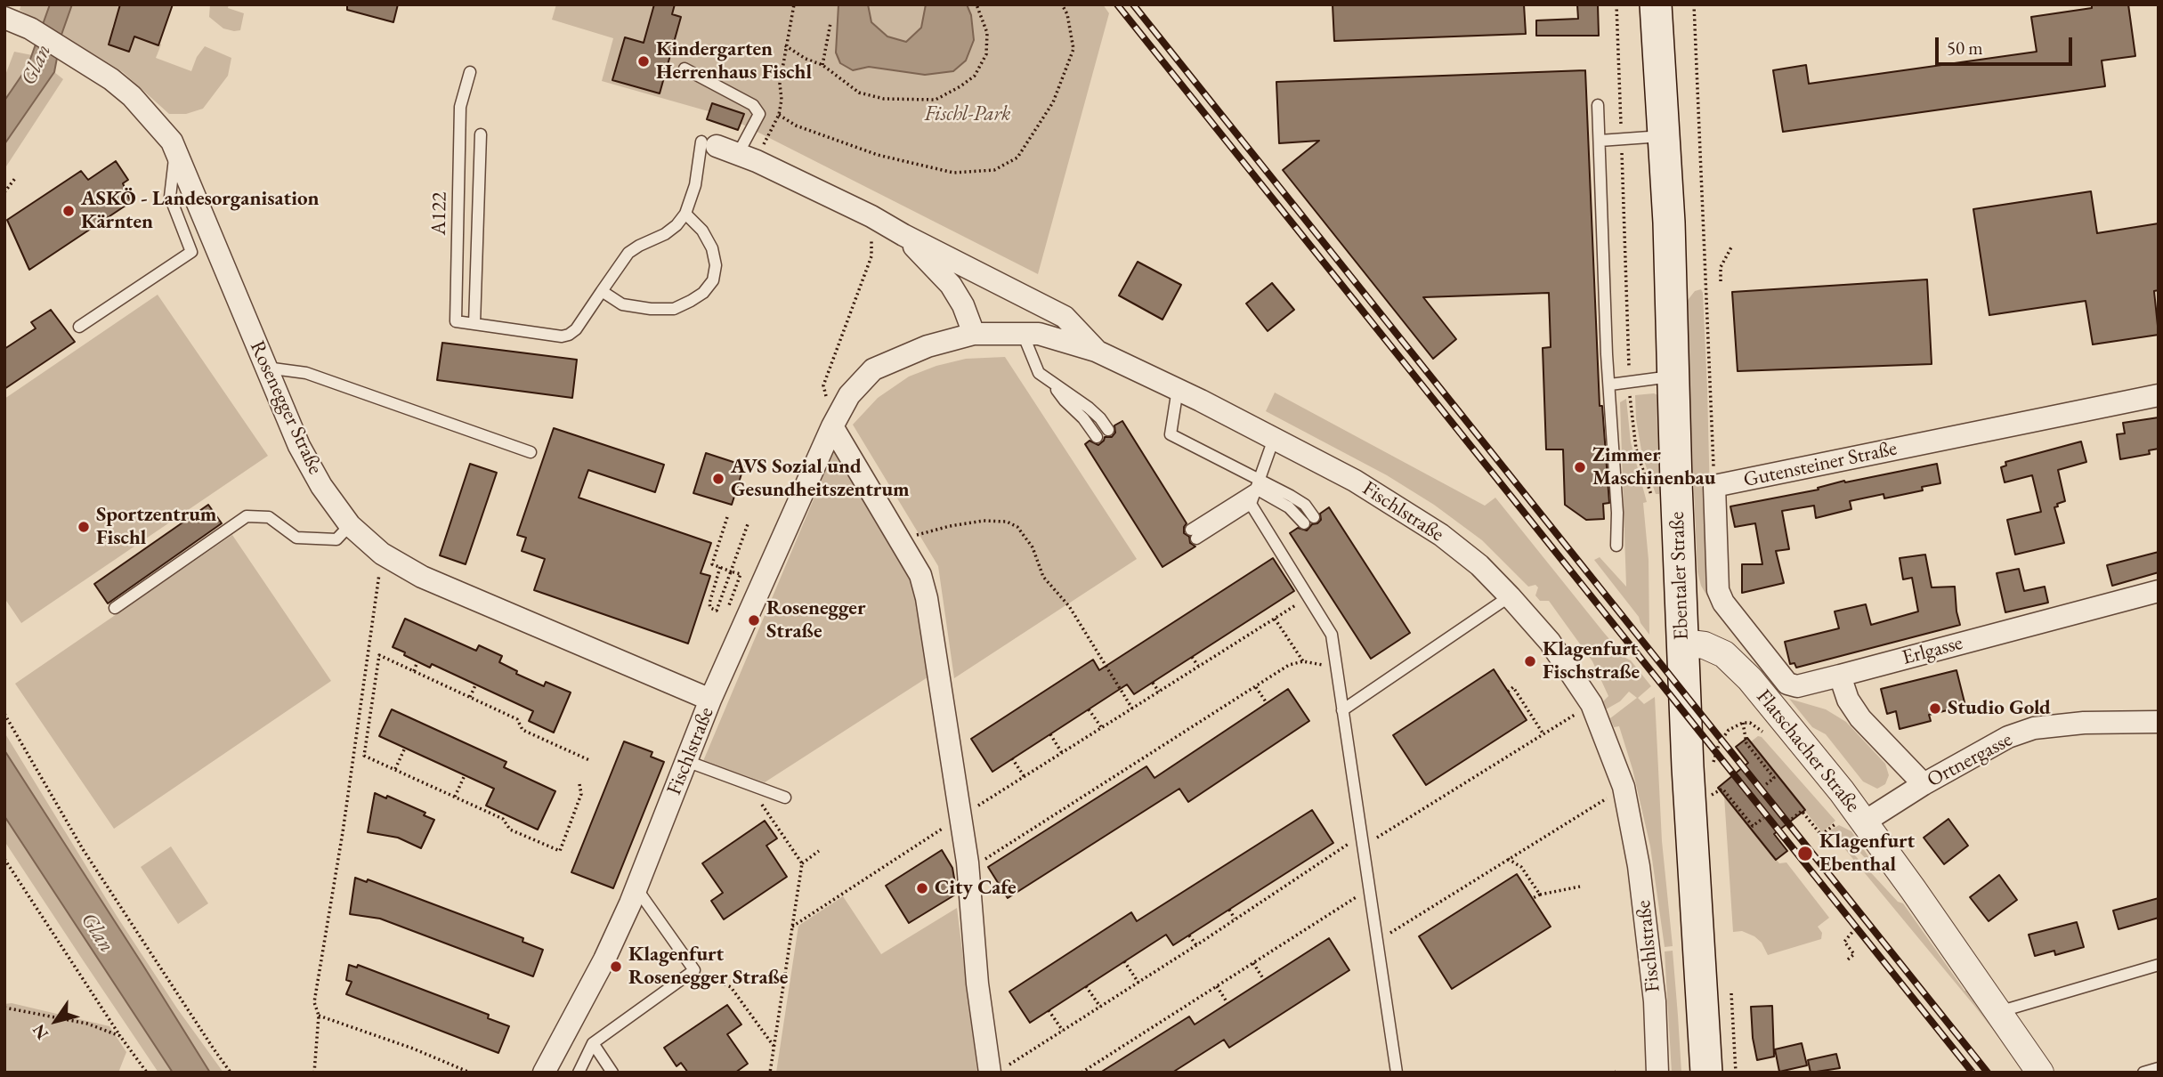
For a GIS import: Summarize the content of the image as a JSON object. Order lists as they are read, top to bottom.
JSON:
{
  "streets": {
    "main road": ["Ebentaler Straße"],
    "street": [
      "Rosenegger Straße",
      "Gutensteiner Straße",
      "Fischlstraße",
      "Erlgasse",
      "Flatschacher Straße",
      "Ortnergasse"
    ],
    "lane": ["A122"]
  },
  "crossings": [
    ["Rosenegger Straße", "Fischlstraße"],
    ["Gutensteiner Straße", "Erlgasse"],
    ["Ebentaler Straße", "Flatschacher Straße"],
    ["Flatschacher Straße", "Ortnergasse"]
  ],
  "water": ["Glan"],
  "parks": ["Fischl-Park"],
  "places": [
    "Kindergarten Herrenhaus Fischl",
    "ASKÖ - Landesorganisation Kärnten",
    "Zimmer Maschinenbau",
    "AVS Sozial und Gesundheitszentrum",
    "Sportzentrum Fischl",
    "Rosenegger Straße",
    "Klagenfurt Fischstraße",
    "Studio Gold",
    "Klagenfurt Ebenthal",
    "City Cafe",
    "Klagenfurt Rosenegger Straße"
  ],
  "scale_bar": "50 m",
  "north": "bottom left"
}
